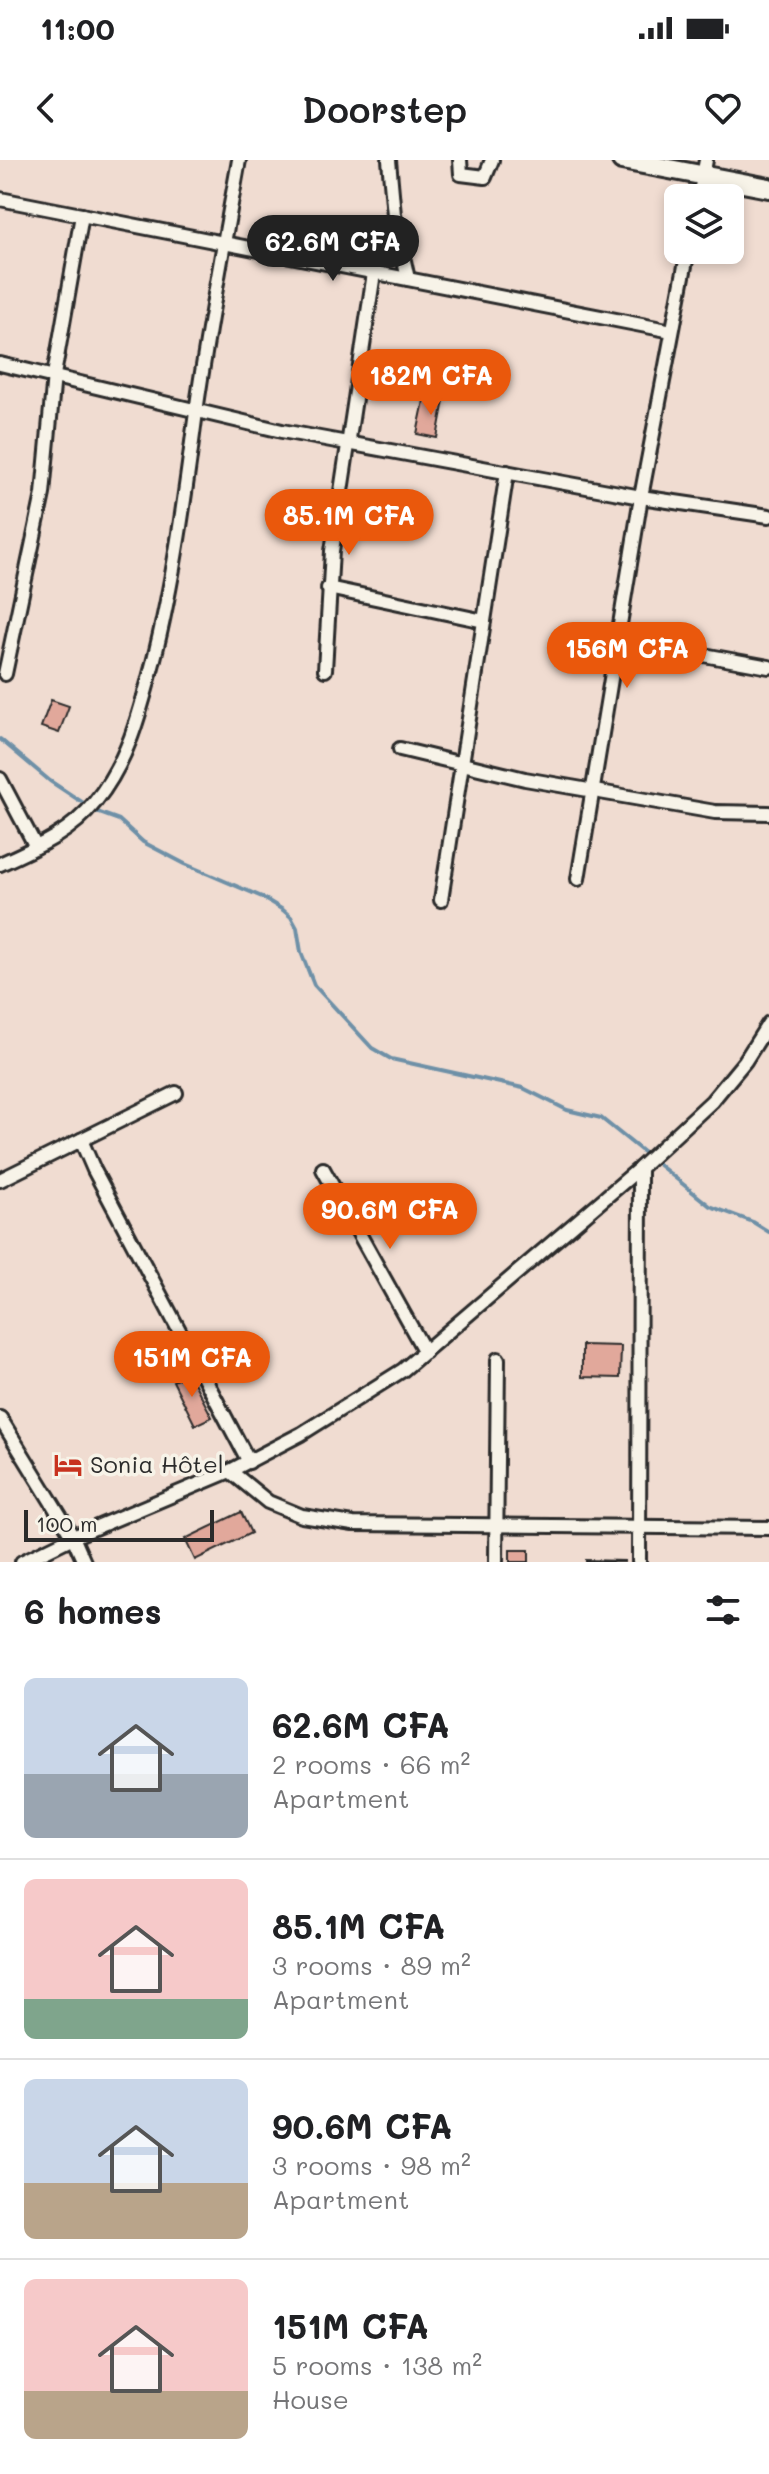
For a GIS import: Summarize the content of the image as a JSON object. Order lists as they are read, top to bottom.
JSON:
{
  "places": {
    "hotel": ["Sonia Hôtel"]
  },
  "scale_bar": "100 m",
  "page": {
    "status": "11:00",
    "header": "Doorstep",
    "price": [
      "62.6M CFA",
      "182M CFA",
      "85.1M CFA",
      "156M CFA",
      "90.6M CFA",
      "151M CFA"
    ],
    "scale": "100 m",
    "heading": "6 homes",
    "list": [
      {
        "name": "62.6M CFA",
        "note": "2 rooms · 66 m² · Apartment"
      },
      {
        "name": "85.1M CFA",
        "note": "3 rooms · 89 m² · Apartment"
      },
      {
        "name": "90.6M CFA",
        "note": "3 rooms · 98 m² · Apartment"
      },
      {
        "name": "151M CFA",
        "note": "5 rooms · 138 m² · House"
      }
    ]
  }
}
